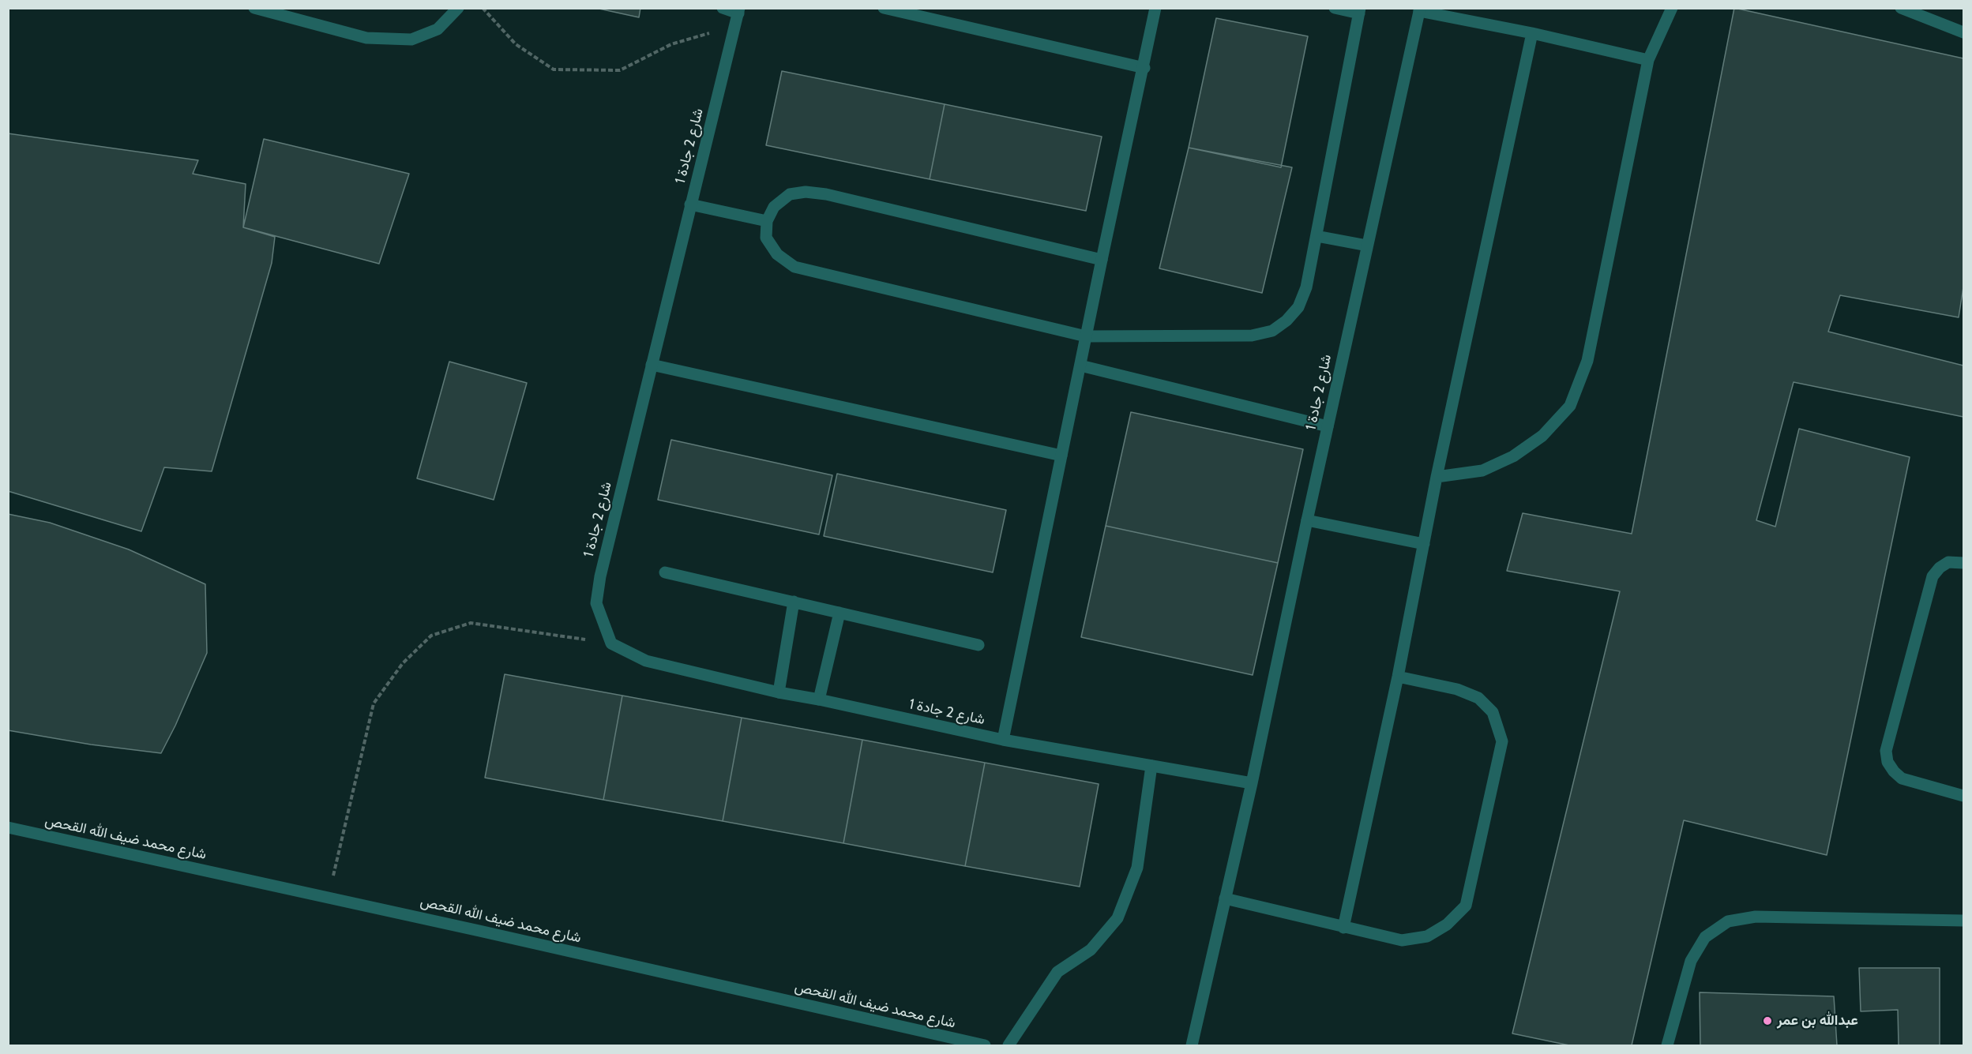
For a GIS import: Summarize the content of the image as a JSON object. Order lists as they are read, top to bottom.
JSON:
{
  "streets": {
    "street": ["شارع 2 جادة 1", "شارع محمد ضيف الله القحص"]
  },
  "places": ["عبدالله بن عمر"]
}
